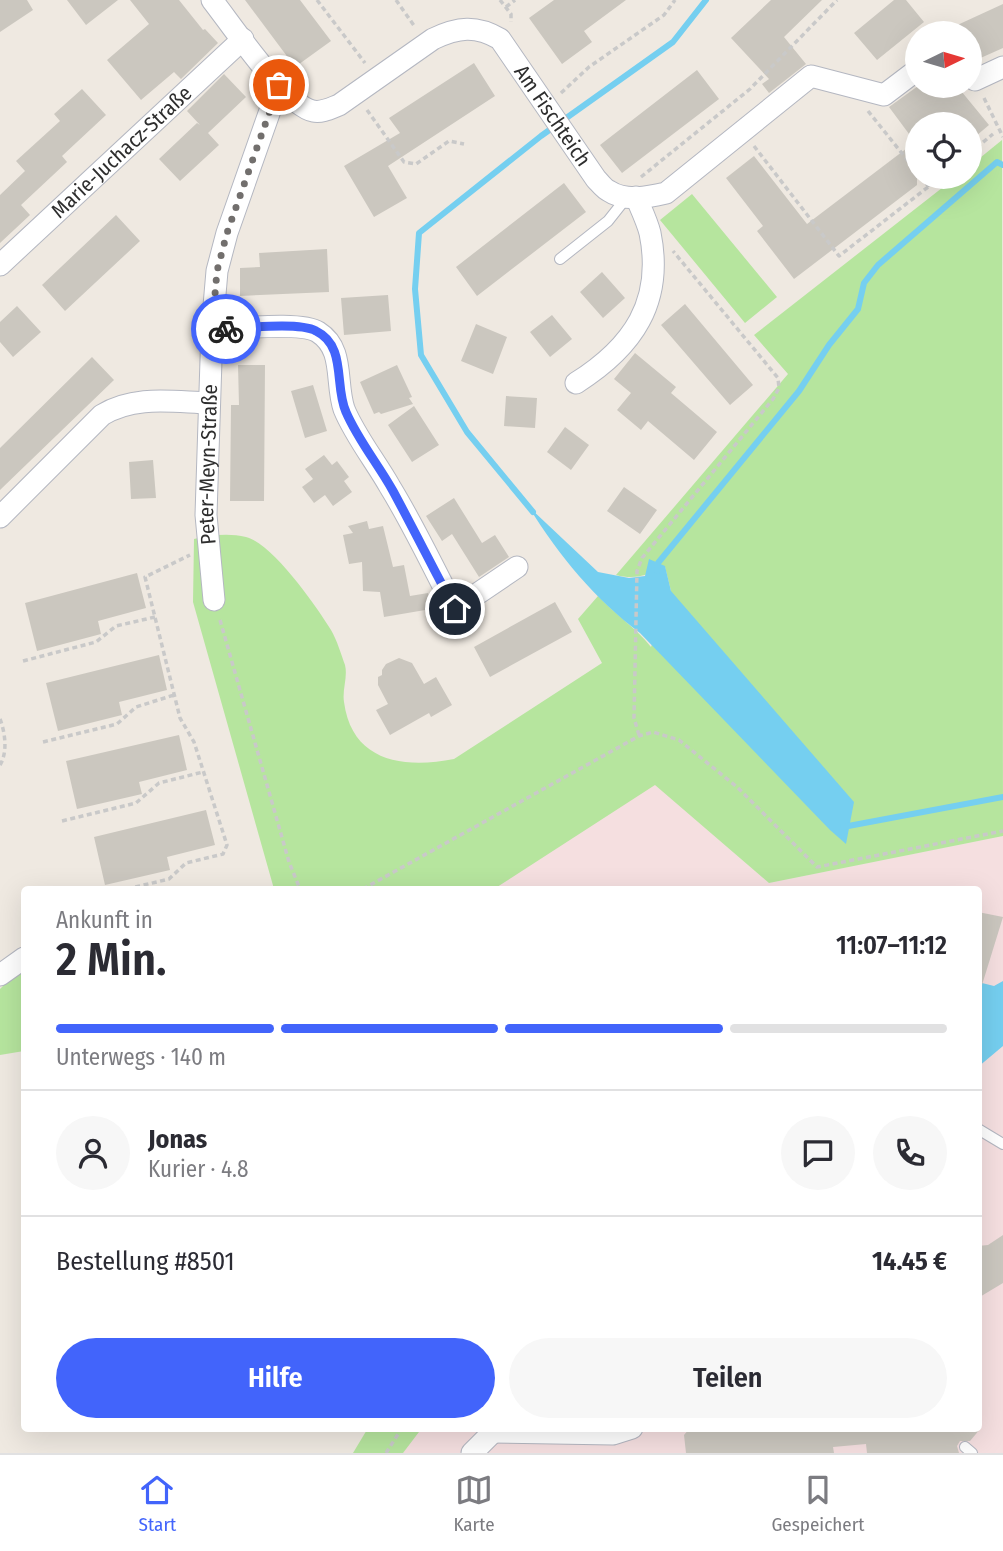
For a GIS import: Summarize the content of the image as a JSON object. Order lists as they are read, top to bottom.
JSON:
{
  "streets": {
    "street": ["Am Fischteich", "Marie-Juchacz-Straße", "Peter-Meyn-Straße"]
  },
  "crossings": [
    ["Am Fischteich", "Marie-Juchacz-Straße"],
    ["Am Fischteich", "Peter-Meyn-Straße"]
  ],
  "north": "right",
  "page": {
    "heading": ["2 Min.", "Ankunft in", "11:07–11:12"],
    "panel": [
      "Jonas",
      "Kurier · 4.8",
      "Bestellung #8501",
      "14.45 €"
    ],
    "bar": "Unterwegs · 140 m",
    "buttons": ["Hilfe", "Teilen"],
    "tabs": ["Start", "Karte", "Gespeichert"]
  }
}
